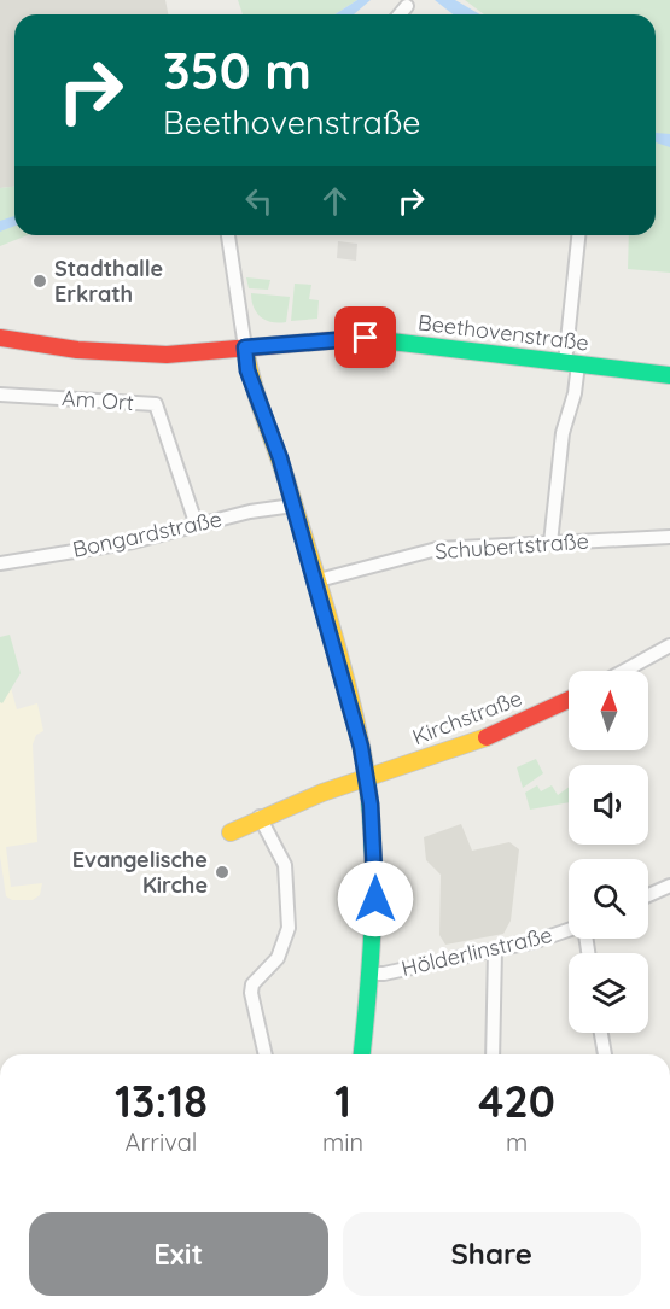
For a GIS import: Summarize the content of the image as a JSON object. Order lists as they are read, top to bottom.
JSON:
{
  "streets": {
    "main road": ["Beethovenstraße", "Kirchstraße"],
    "street": [
      "Am Ort",
      "Bongardstraße",
      "Schubertstraße",
      "Hölderlinstraße"
    ]
  },
  "crossings": [
    ["Am Ort", "Bongardstraße"]
  ],
  "places": ["Stadthalle Erkrath", "Evangelische Kirche"],
  "north": "top",
  "page": {
    "turn": ["350 m", "Beethovenstraße"],
    "eta": [
      "13:18",
      "Arrival",
      "1",
      "min",
      "420",
      "m"
    ],
    "buttons": ["Exit", "Share"]
  }
}
